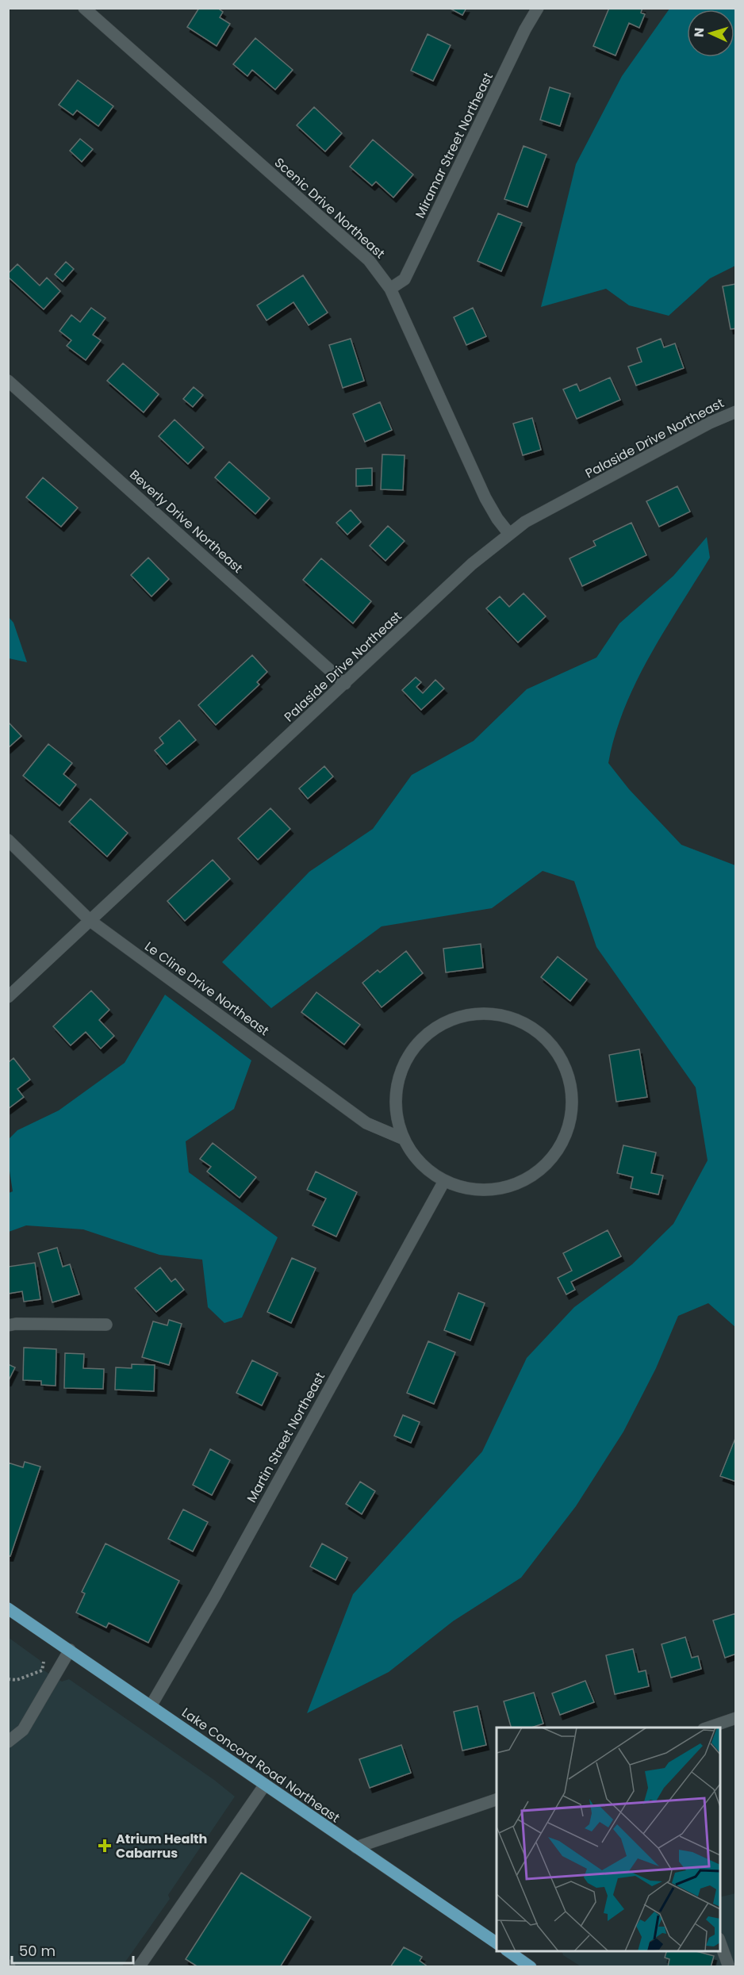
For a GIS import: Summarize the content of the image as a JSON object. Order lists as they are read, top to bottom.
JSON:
{
  "streets": {
    "main road": ["Lake Concord Road Northeast"],
    "street": [
      "Miramar Street Northeast",
      "Scenic Drive Northeast",
      "Palaside Drive Northeast",
      "Beverly Drive Northeast",
      "Le Cline Drive Northeast",
      "Martin Street Northeast"
    ]
  },
  "crossings": [
    ["Miramar Street Northeast", "Scenic Drive Northeast"],
    ["Scenic Drive Northeast", "Palaside Drive Northeast"],
    ["Palaside Drive Northeast", "Beverly Drive Northeast"],
    ["Palaside Drive Northeast", "Le Cline Drive Northeast"],
    ["Martin Street Northeast", "Lake Concord Road Northeast"]
  ],
  "places": {
    "health": ["Atrium Health Cabarrus"]
  },
  "scale_bar": "50 m",
  "north": "left"
}
